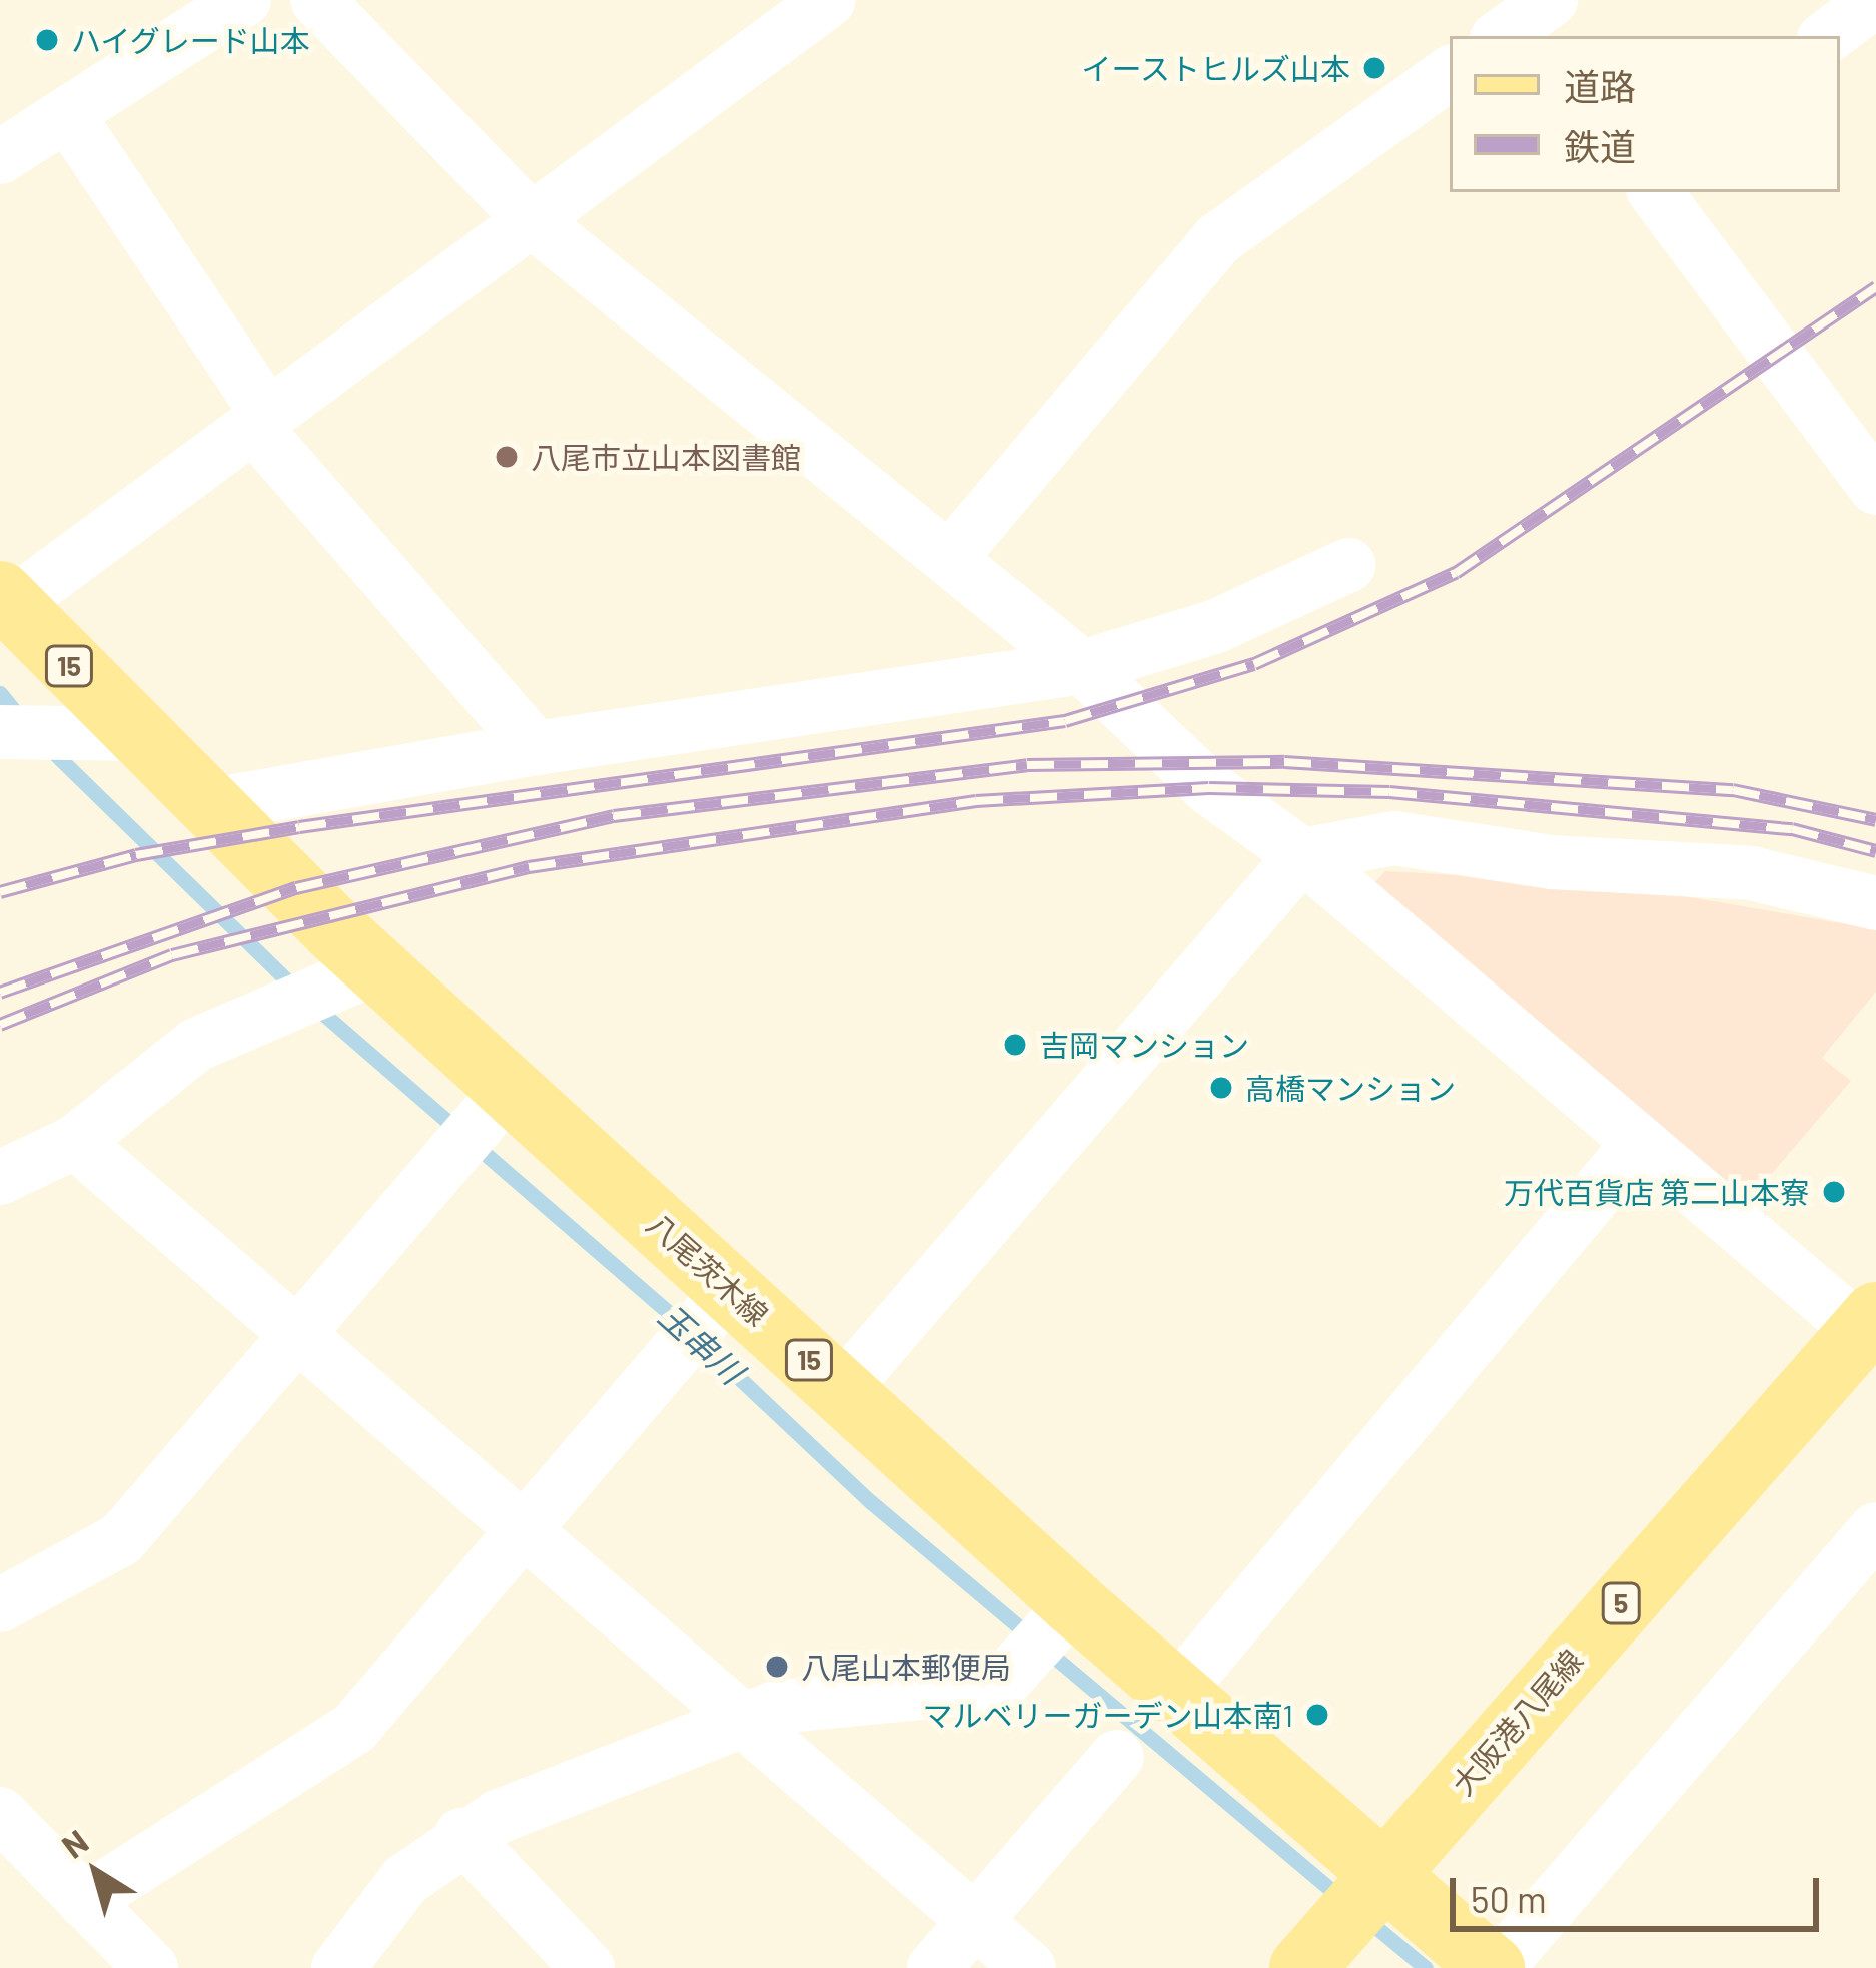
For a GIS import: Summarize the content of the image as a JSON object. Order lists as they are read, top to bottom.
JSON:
{
  "streets": {
    "main road": [
      "15",
      "八尾茨木線",
      "5",
      "大阪港八尾線"
    ]
  },
  "crossings": [
    ["八尾茨木線", "大阪港八尾線"]
  ],
  "water": ["玉串川"],
  "places": [
    "ハイグレード山本",
    "イーストヒルズ山本",
    "八尾市立山本図書館",
    "吉岡マンション",
    "高橋マンション",
    "万代百貨店 第二山本寮",
    "八尾山本郵便局",
    "マルベリーガーデン山本南1"
  ],
  "legend": ["道路", "鉄道"],
  "scale_bar": "50 m",
  "north": "top left"
}
